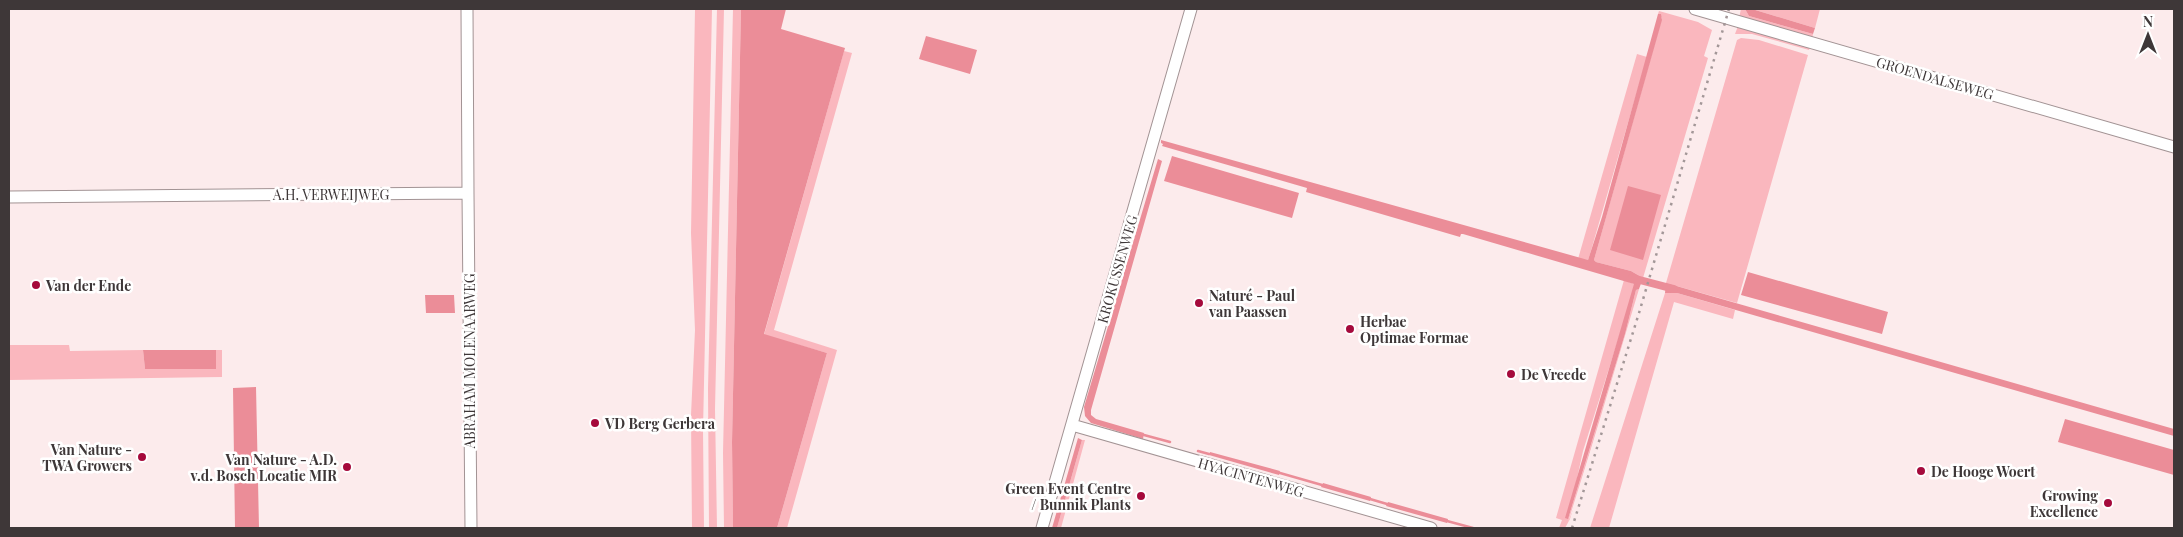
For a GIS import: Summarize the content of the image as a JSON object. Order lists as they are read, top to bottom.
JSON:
{
  "streets": {
    "street": [
      "GROENDALSEWEG",
      "A.H. VERWEIJWEG",
      "KROKUSSENWEG",
      "ABRAHAM MOLENAARWEG",
      "HYACINTENWEG"
    ]
  },
  "crossings": [
    ["A.H. VERWEIJWEG", "ABRAHAM MOLENAARWEG"],
    ["KROKUSSENWEG", "HYACINTENWEG"]
  ],
  "places": [
    "Van der Ende",
    "Naturé - Paul van Paassen",
    "Herbae Optimae Formae",
    "De Vreede",
    "VD Berg Gerbera",
    "Van Nature - TWA Growers",
    "Van Nature - A.D. v.d. Bosch Locatie MIR",
    "De Hooge Woert",
    "Green Event Centre / Bunnik Plants",
    "Growing Excellence"
  ],
  "north": "top"
}
